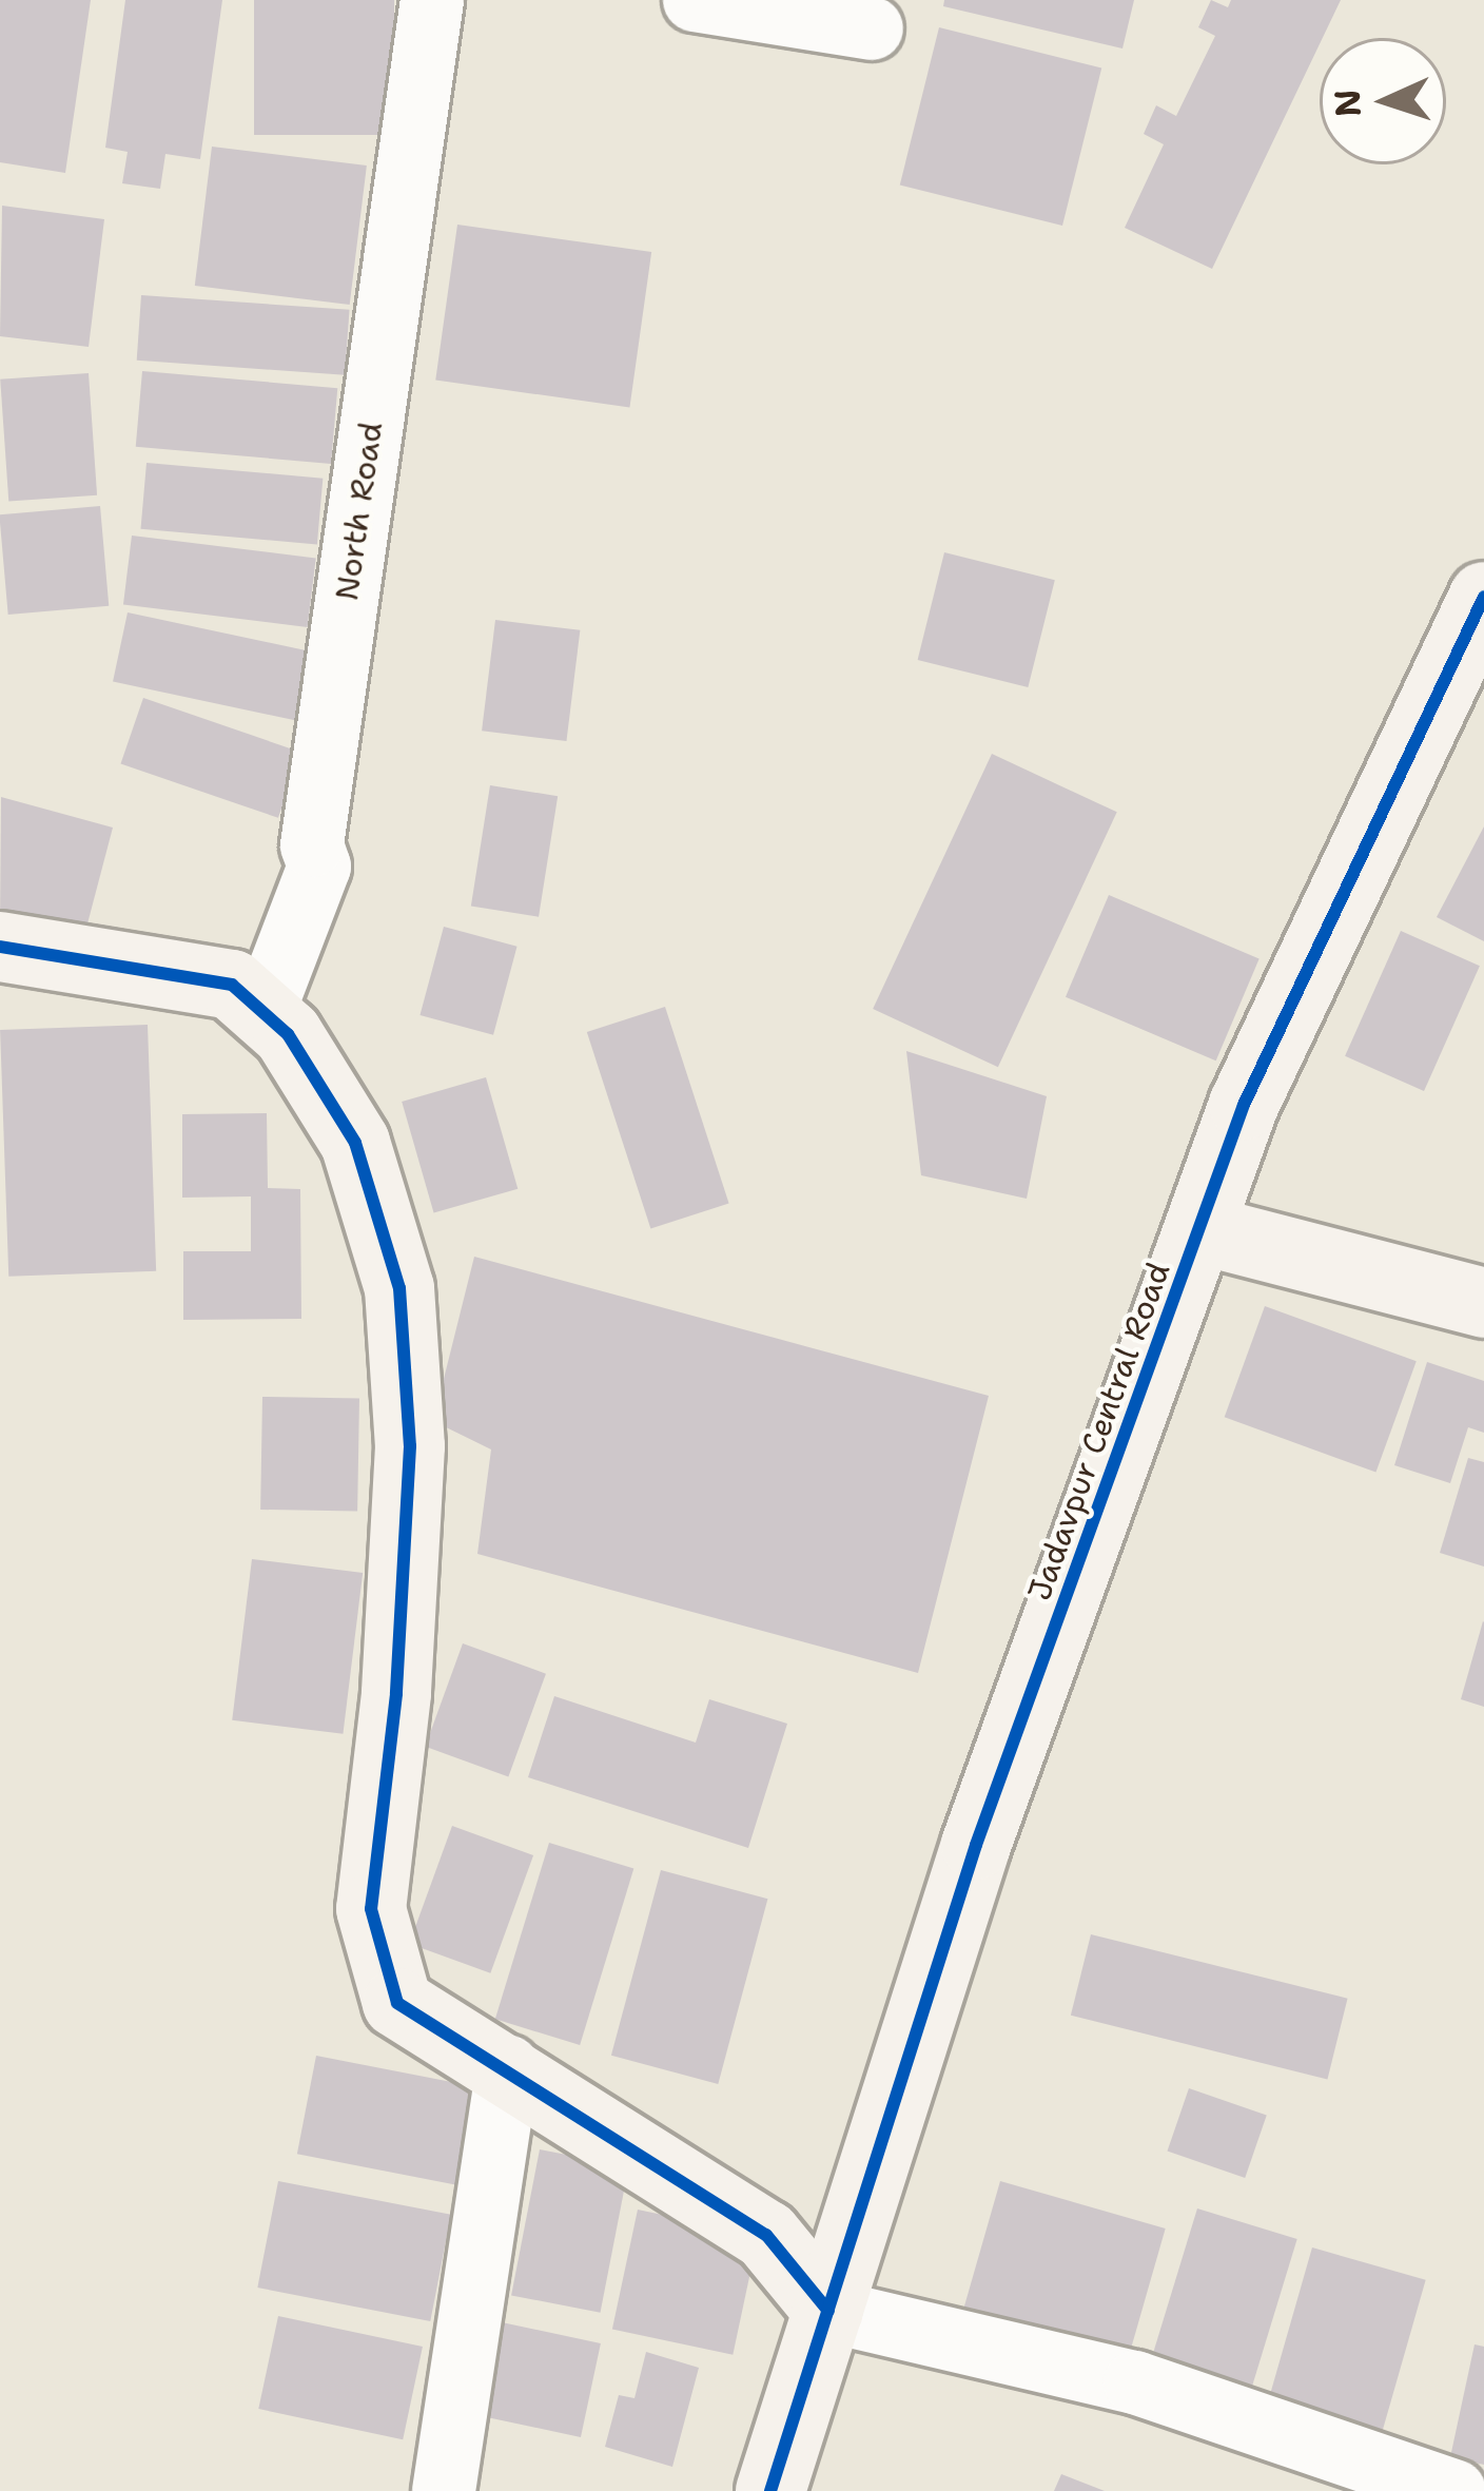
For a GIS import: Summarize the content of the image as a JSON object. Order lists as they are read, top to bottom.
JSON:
{
  "streets": {
    "street": ["North Road", "Jadavpur Central Road"]
  },
  "north": "left"
}
